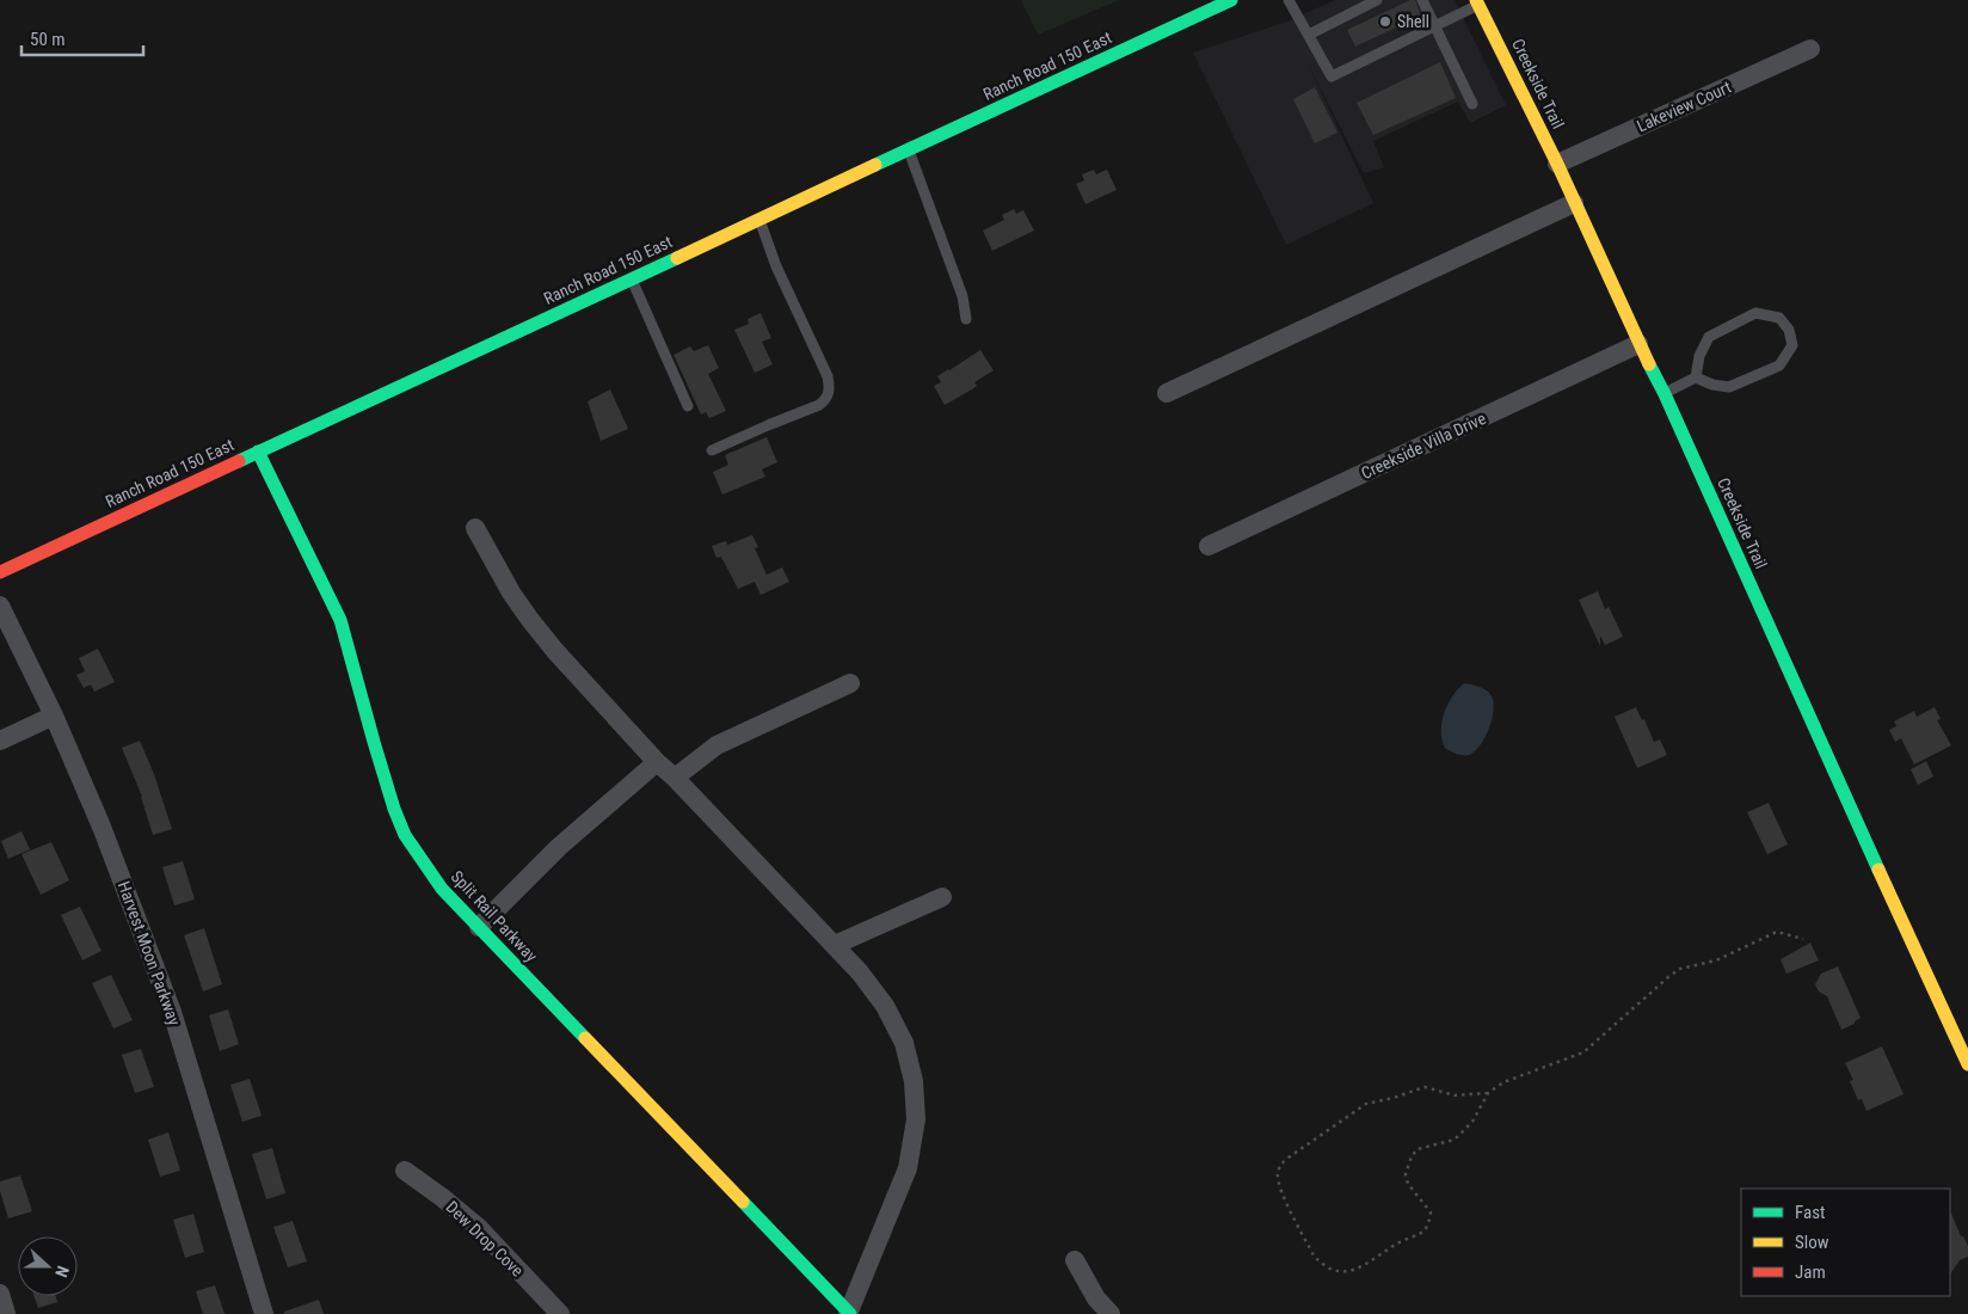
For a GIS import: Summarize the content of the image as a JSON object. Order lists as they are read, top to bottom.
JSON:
{
  "streets": {
    "street": [
      "Ranch Road 150 East",
      "Creekside Trail",
      "Lakeview Court",
      "Creekside Villa Drive",
      "Split Rail Parkway",
      "Harvest Moon Parkway",
      "Dew Drop Cove"
    ]
  },
  "crossings": [
    ["Ranch Road 150 East", "Split Rail Parkway"],
    ["Creekside Trail", "Lakeview Court"],
    ["Creekside Trail", "Creekside Villa Drive"]
  ],
  "places": ["Shell"],
  "legend": ["Fast", "Slow", "Jam"],
  "scale_bar": "50 m",
  "north": "right"
}
